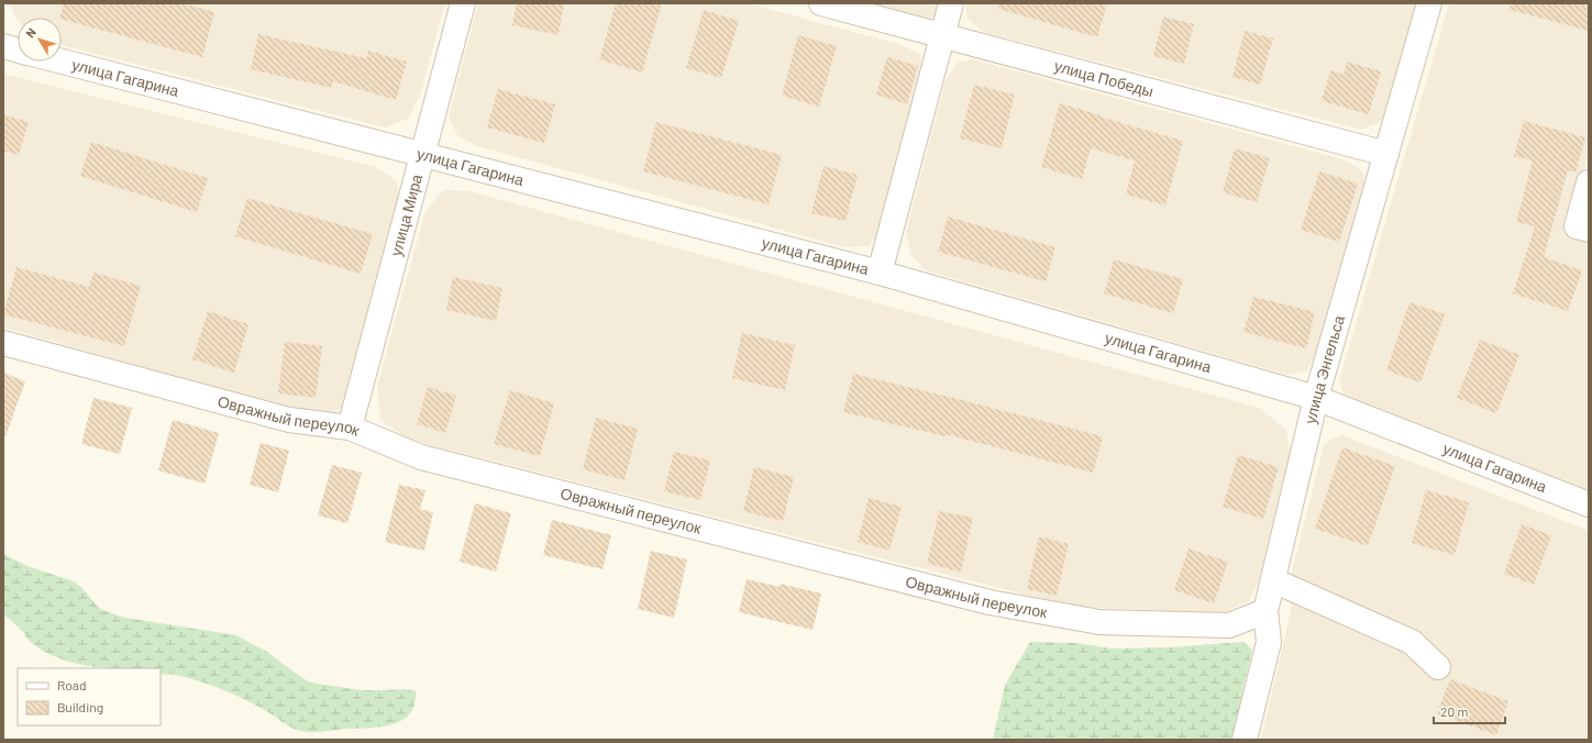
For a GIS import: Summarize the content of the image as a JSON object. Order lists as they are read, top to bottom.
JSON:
{
  "streets": {
    "street": [
      "улица Гагарина",
      "улица Победы",
      "улица Мира",
      "улица Энгельса",
      "Овражный переулок"
    ]
  },
  "crossings": [
    ["улица Гагарина", "улица Мира"],
    ["улица Гагарина", "улица Энгельса"],
    ["улица Победы", "улица Энгельса"],
    ["улица Мира", "Овражный переулок"],
    ["улица Энгельса", "Овражный переулок"]
  ],
  "legend": ["Road", "Building"],
  "scale_bar": "20 m",
  "north": "top left"
}
